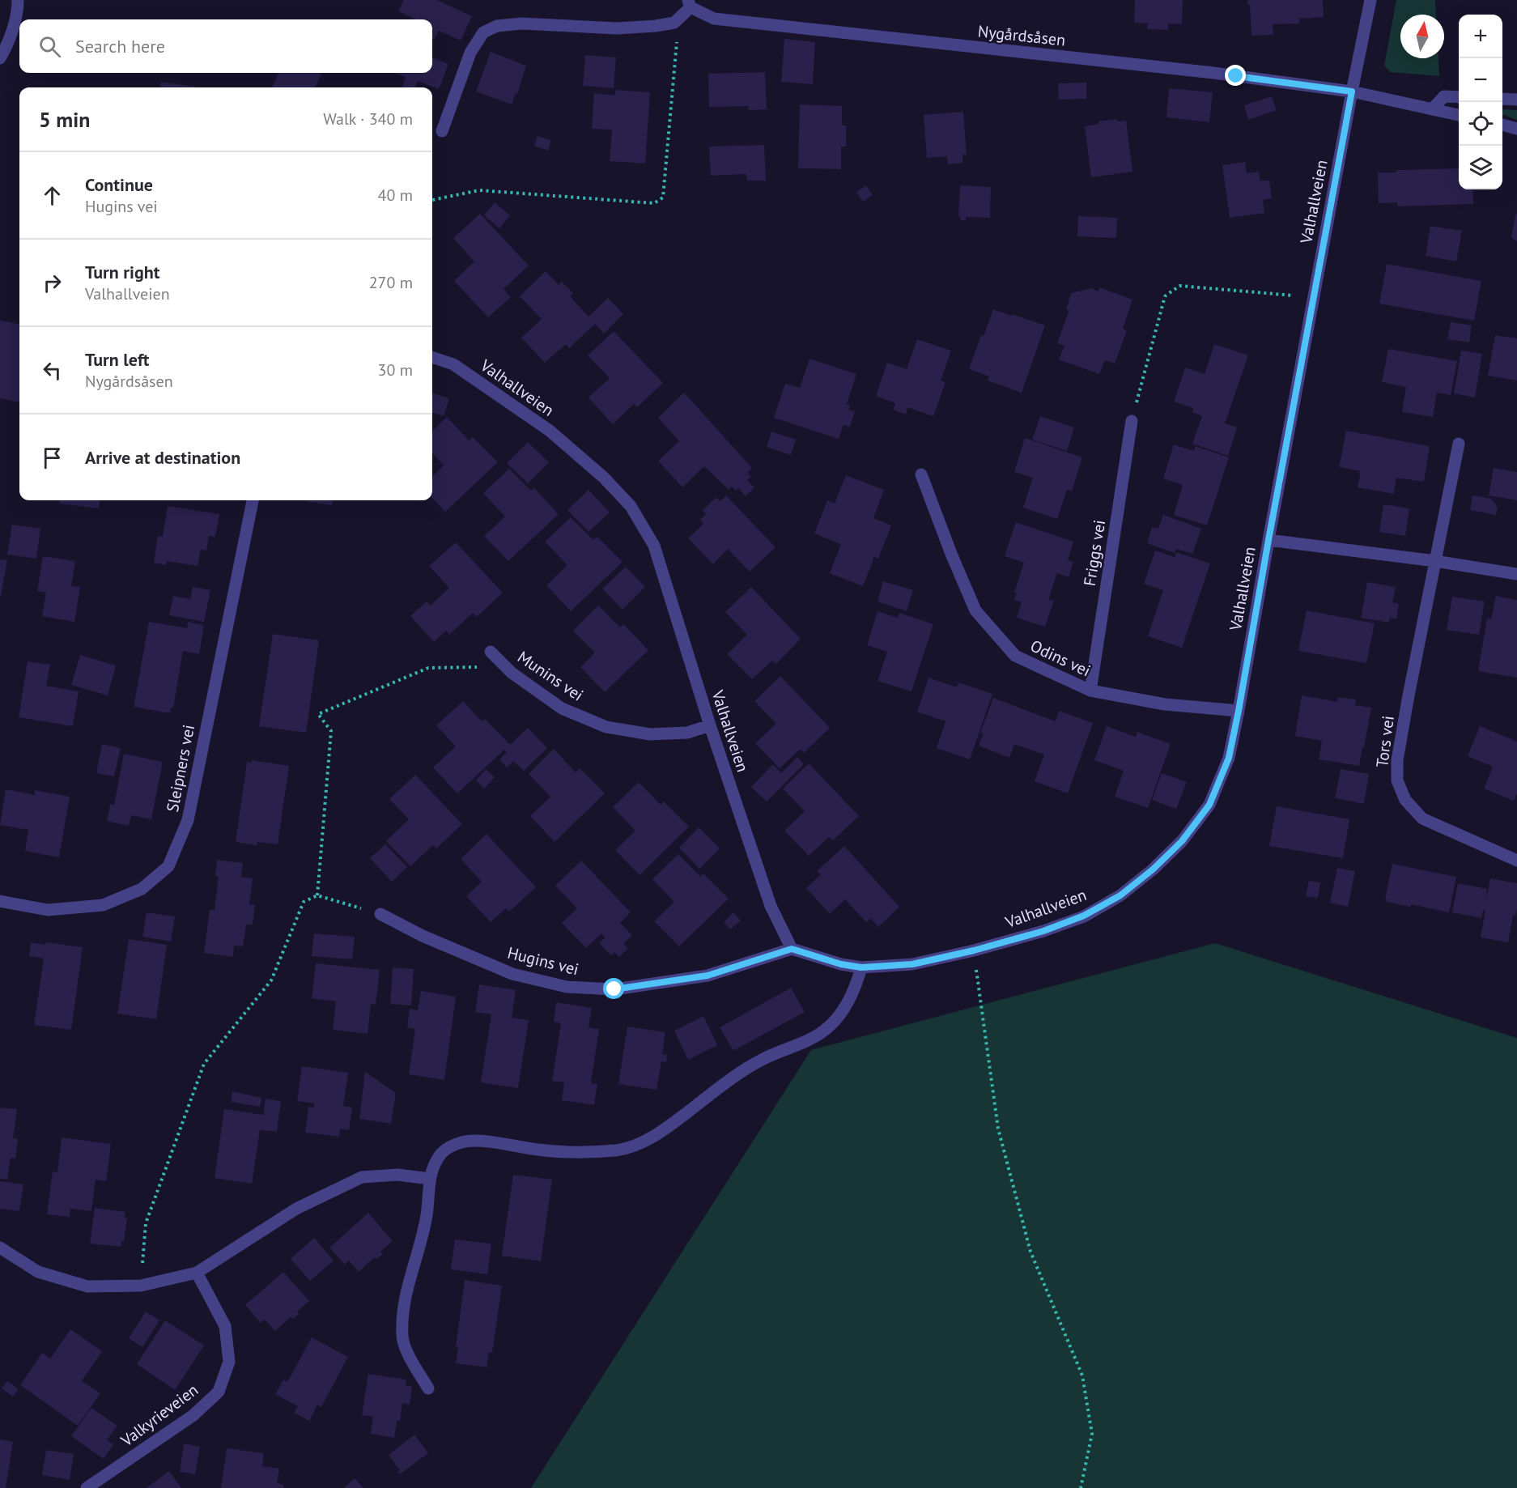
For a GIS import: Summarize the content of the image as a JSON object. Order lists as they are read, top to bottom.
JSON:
{
  "streets": {
    "street": [
      "Nygårdsåsen",
      "Valhallveien",
      "Friggs vei",
      "Odins vei",
      "Munins vei",
      "Tors vei",
      "Sleipners vei",
      "Hugins vei",
      "Valkyrieveien"
    ]
  },
  "crossings": [
    ["Nygårdsåsen", "Valhallveien"],
    ["Valhallveien", "Odins vei"],
    ["Valhallveien", "Munins vei"],
    ["Valhallveien", "Hugins vei"],
    ["Friggs vei", "Odins vei"]
  ],
  "north": "top",
  "page": {
    "map_buttons": ["+", "−"],
    "search": "Search here",
    "heading": ["5 min", "Walk · 340 m"],
    "list": [
      ["Continue", "Hugins vei", "40 m"],
      ["Turn right", "Valhallveien", "270 m"],
      ["Turn left", "Nygårdsåsen", "30 m"],
      "Arrive at destination"
    ]
  }
}
